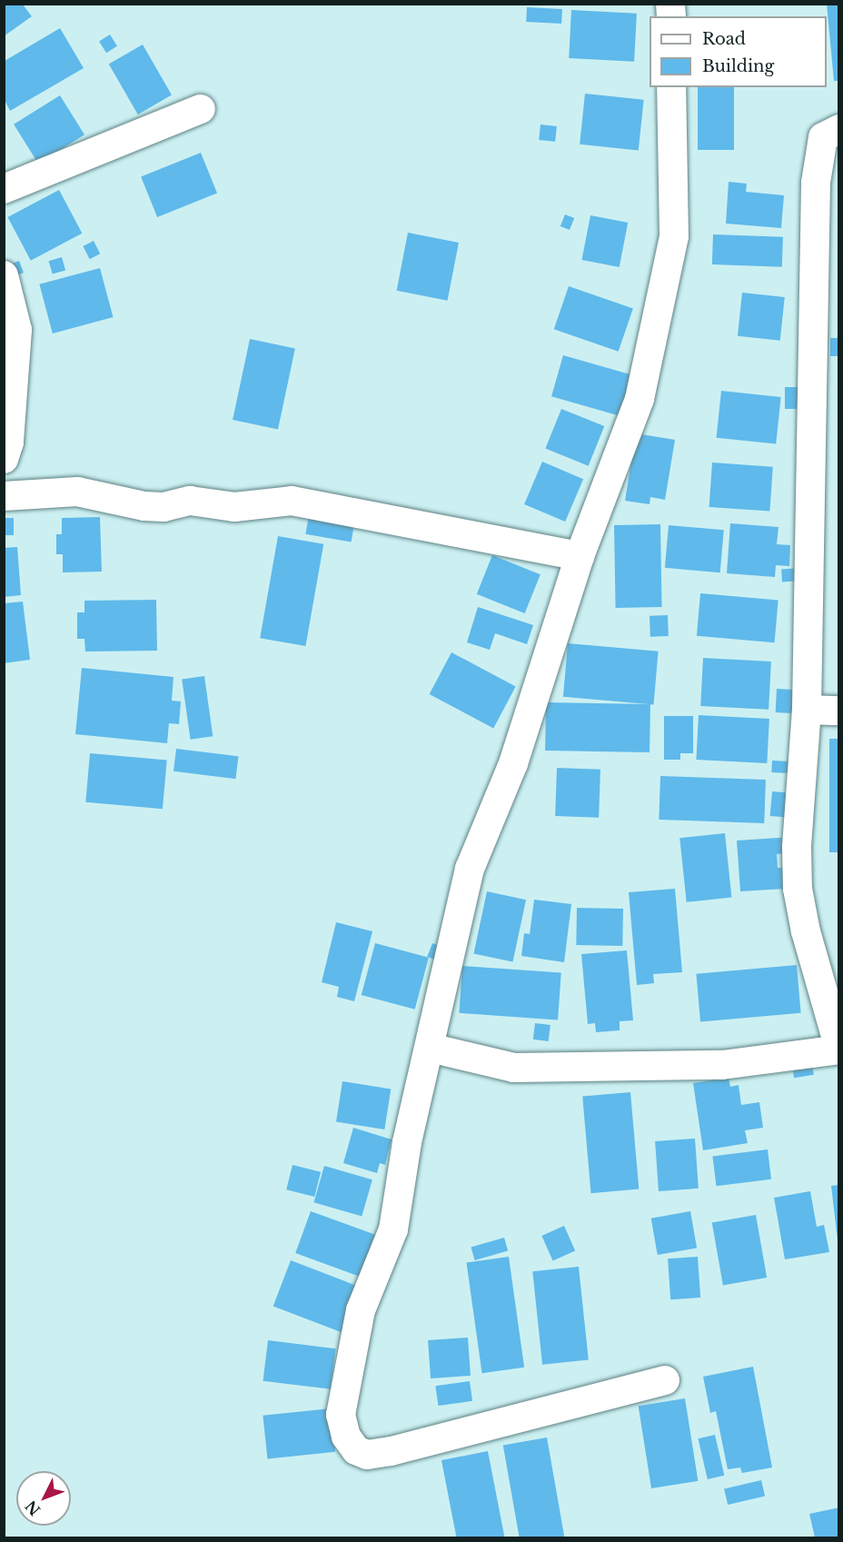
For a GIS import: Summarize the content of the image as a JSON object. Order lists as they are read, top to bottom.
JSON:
{
  "legend": ["Road", "Building"],
  "north": "bottom left"
}
